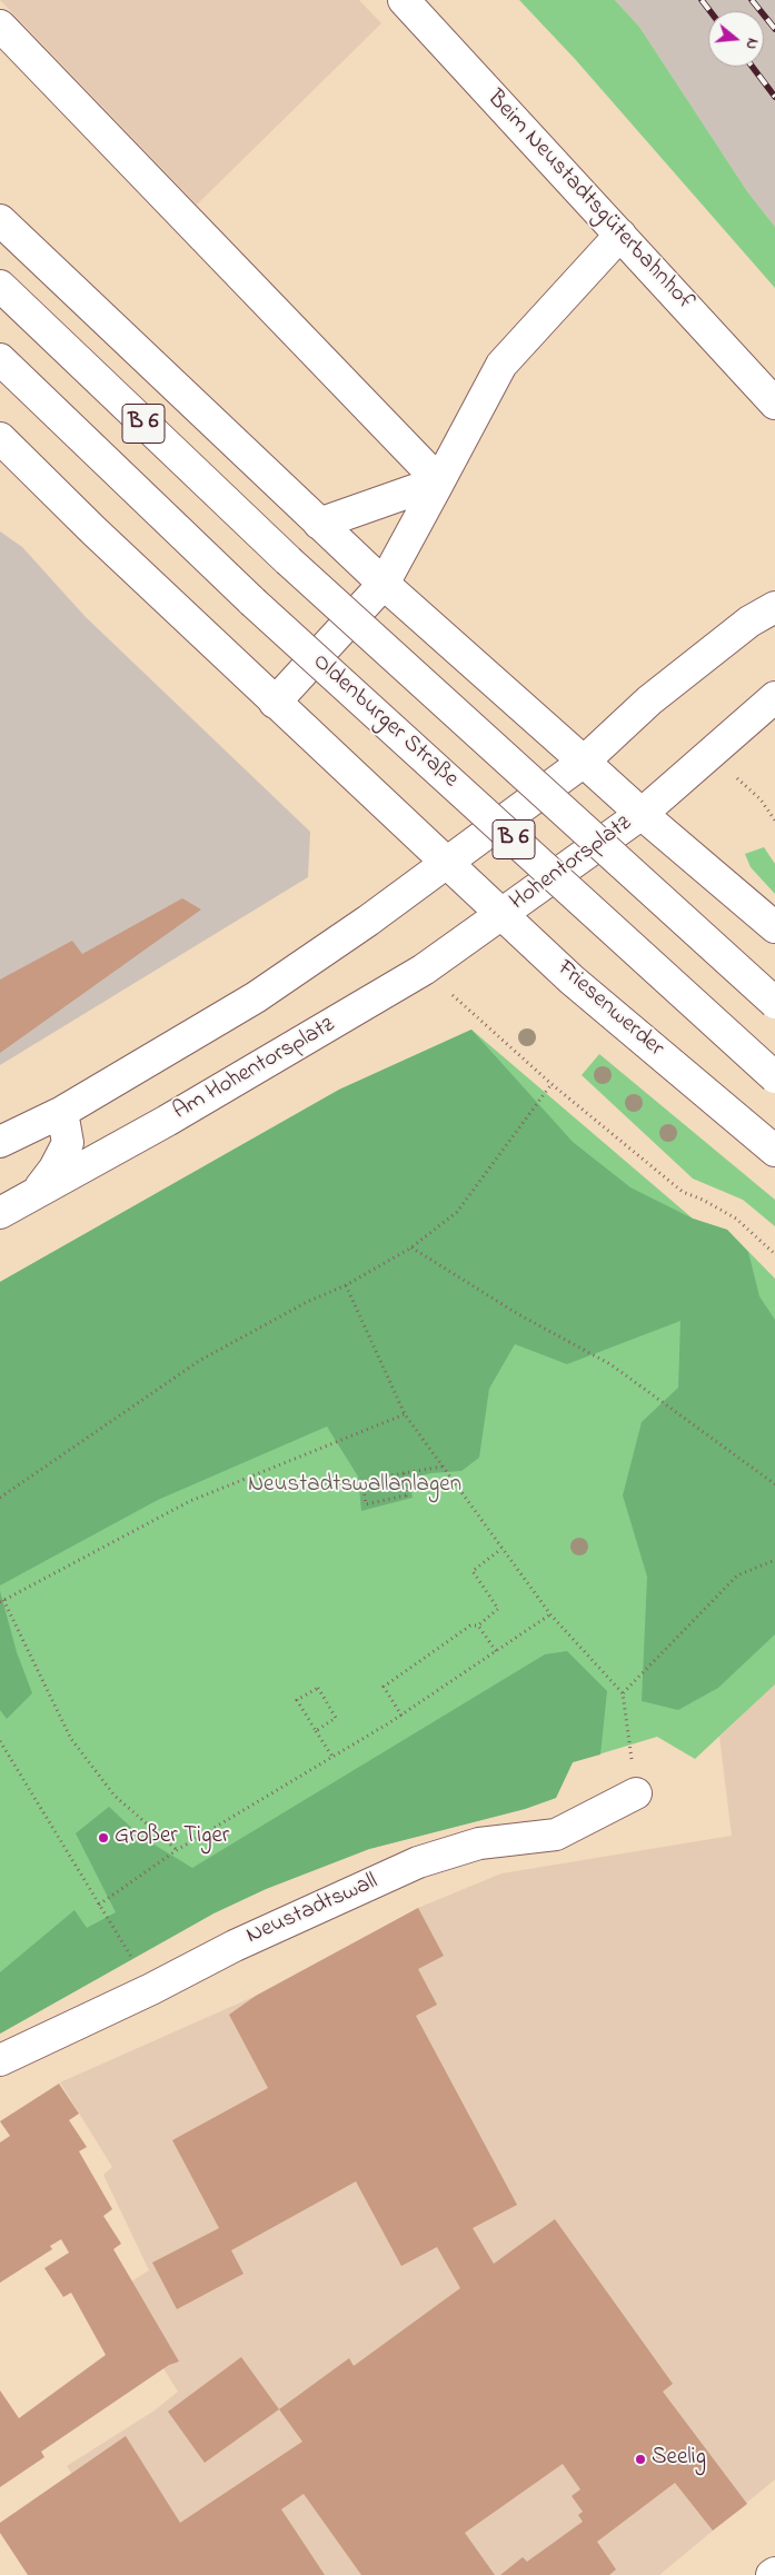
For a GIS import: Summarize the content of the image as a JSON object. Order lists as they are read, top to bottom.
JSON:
{
  "streets": {
    "main road": [
      "Beim Neustadtsgüterbahnhof",
      "B 6",
      "Oldenburger Straße",
      "Hohentorsplatz",
      "Friesenwerder",
      "Am Hohentorsplatz",
      "Neustadtswall"
    ]
  },
  "crossings": [
    ["Hohentorsplatz", "Friesenwerder"],
    ["Hohentorsplatz", "Am Hohentorsplatz"],
    ["Friesenwerder", "Am Hohentorsplatz"]
  ],
  "parks": ["Neustadtswallanlagen"],
  "places": ["Großer Tiger", "Seelig"],
  "north": "right"
}
